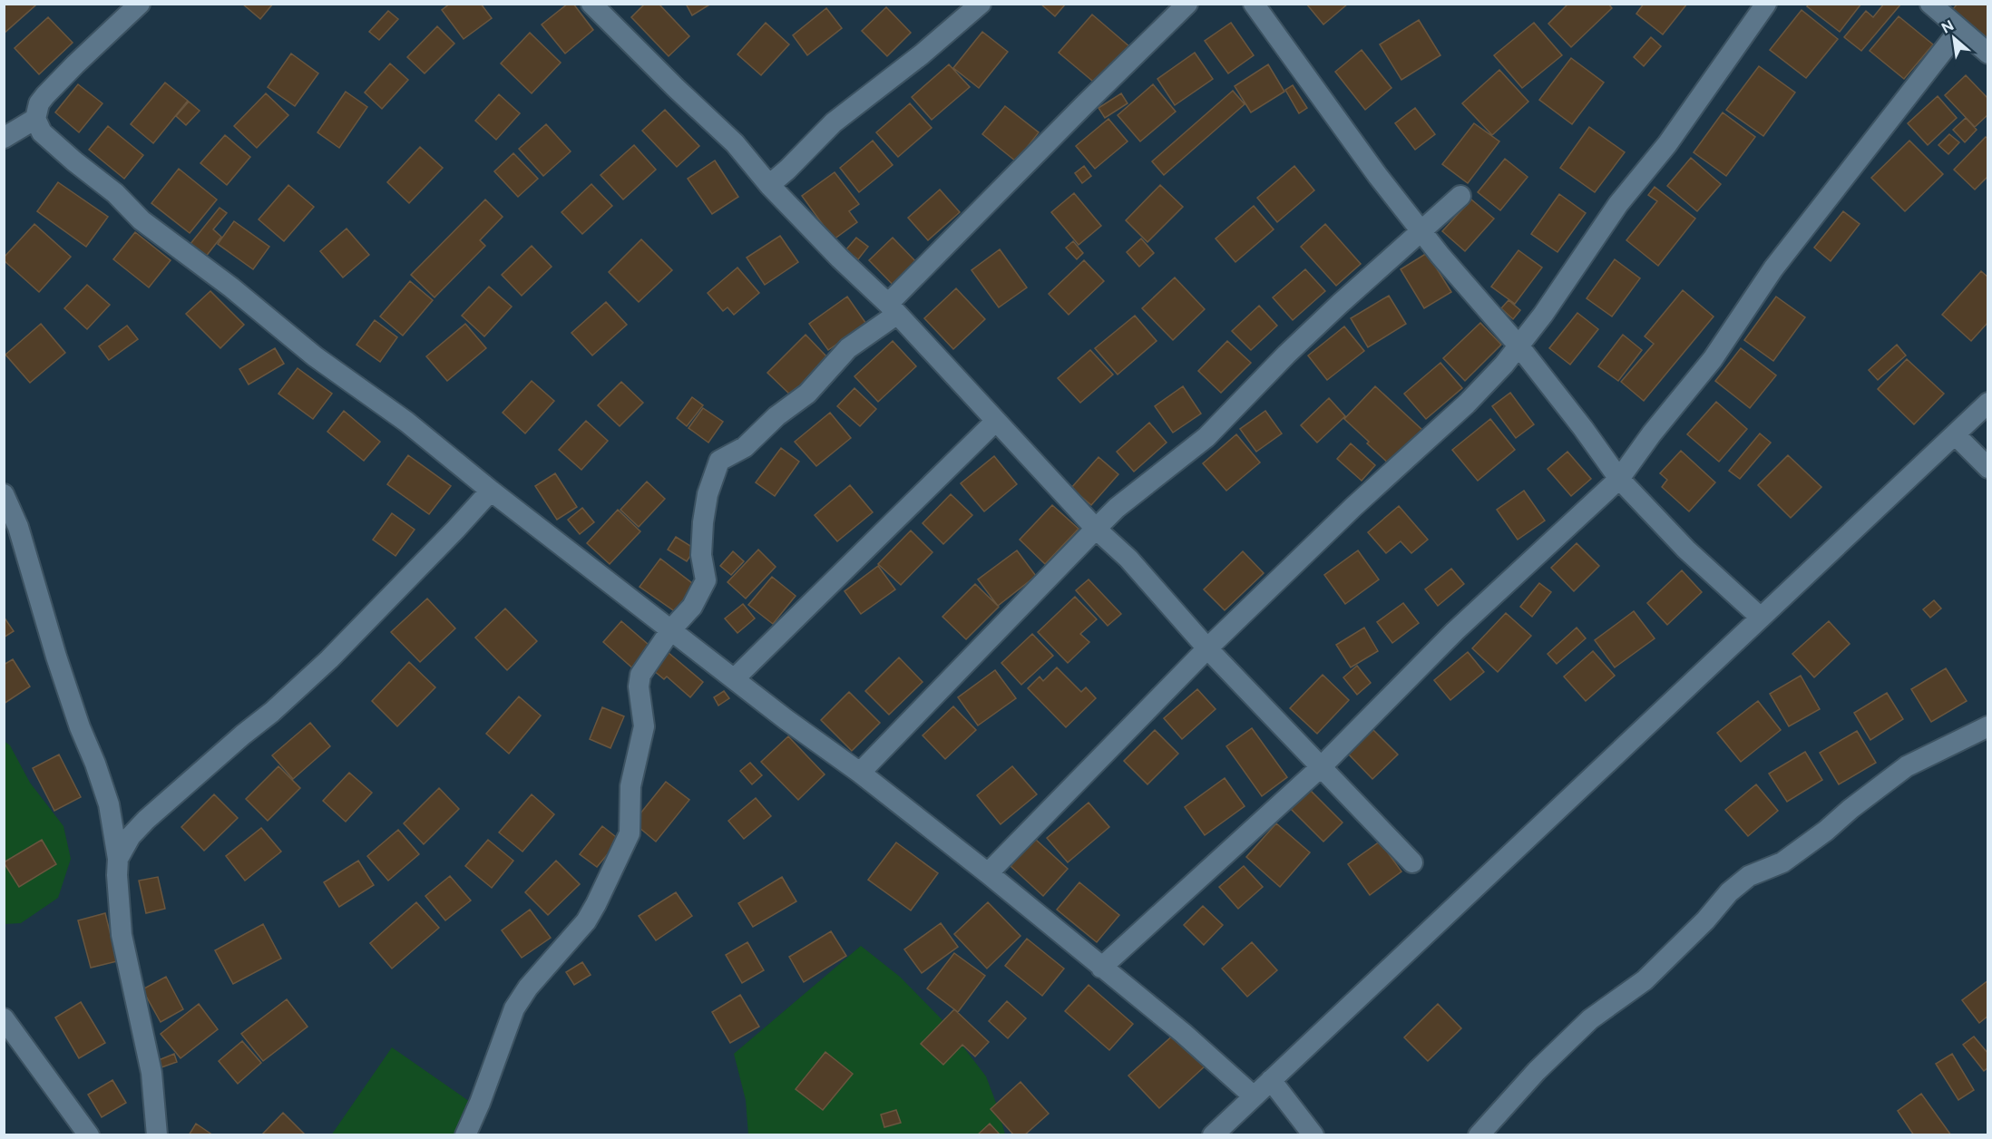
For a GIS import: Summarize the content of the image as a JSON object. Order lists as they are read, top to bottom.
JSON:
{
  "north": "top left"
}
